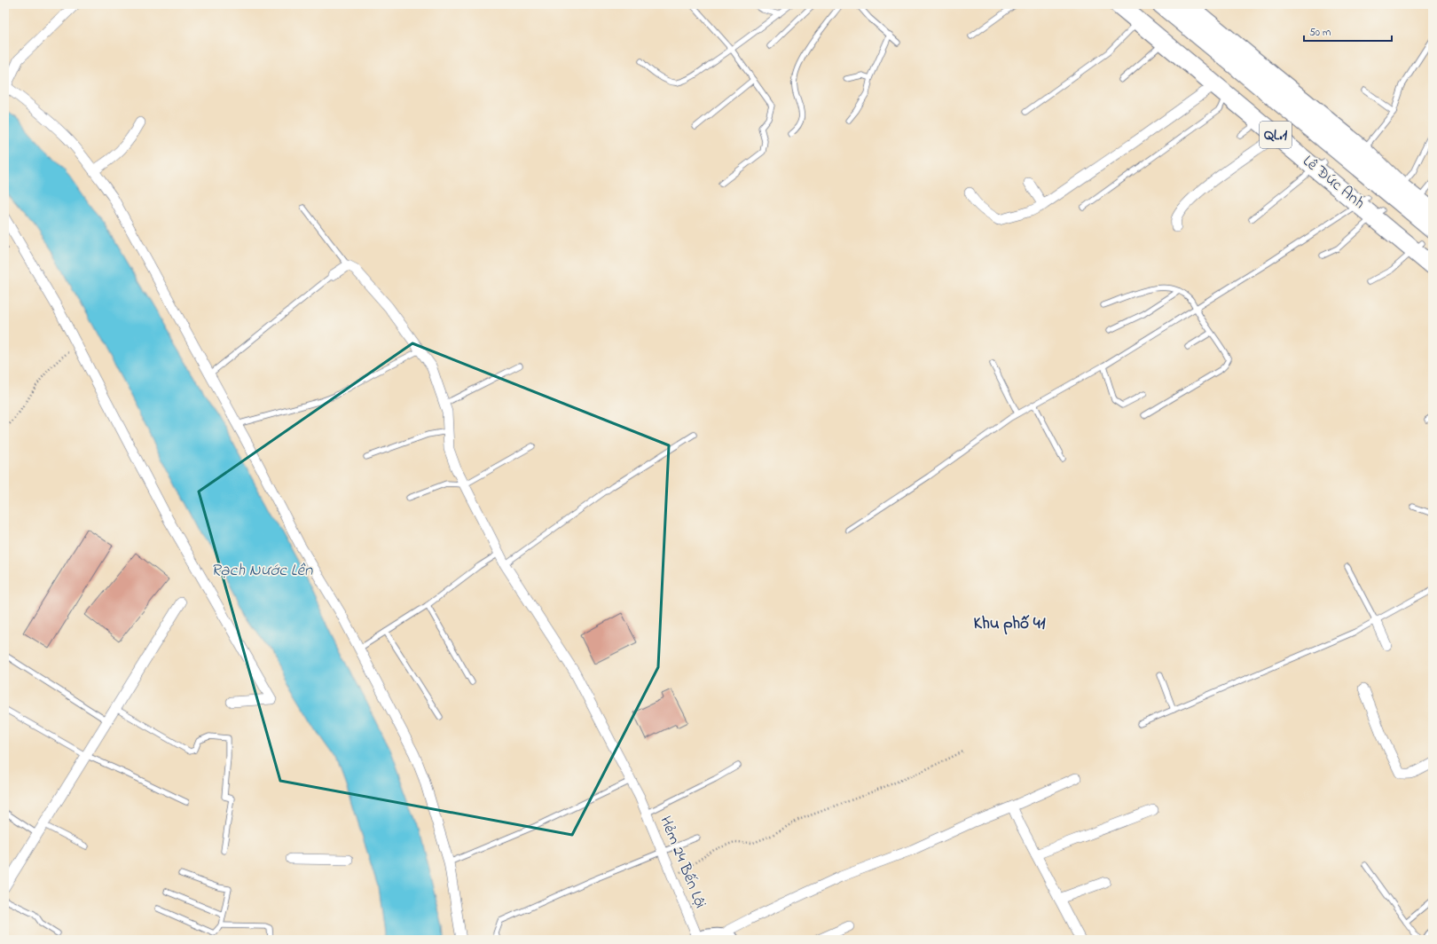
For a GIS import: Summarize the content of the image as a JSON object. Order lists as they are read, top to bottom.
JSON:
{
  "streets": {
    "highway": ["QL.1", "Lê Đức Anh"],
    "street": ["Hẻm 24 Bến Lội"]
  },
  "districts": ["Khu phố 41"],
  "water": ["Rạch Nước Lên"],
  "scale_bar": "50 m"
}
